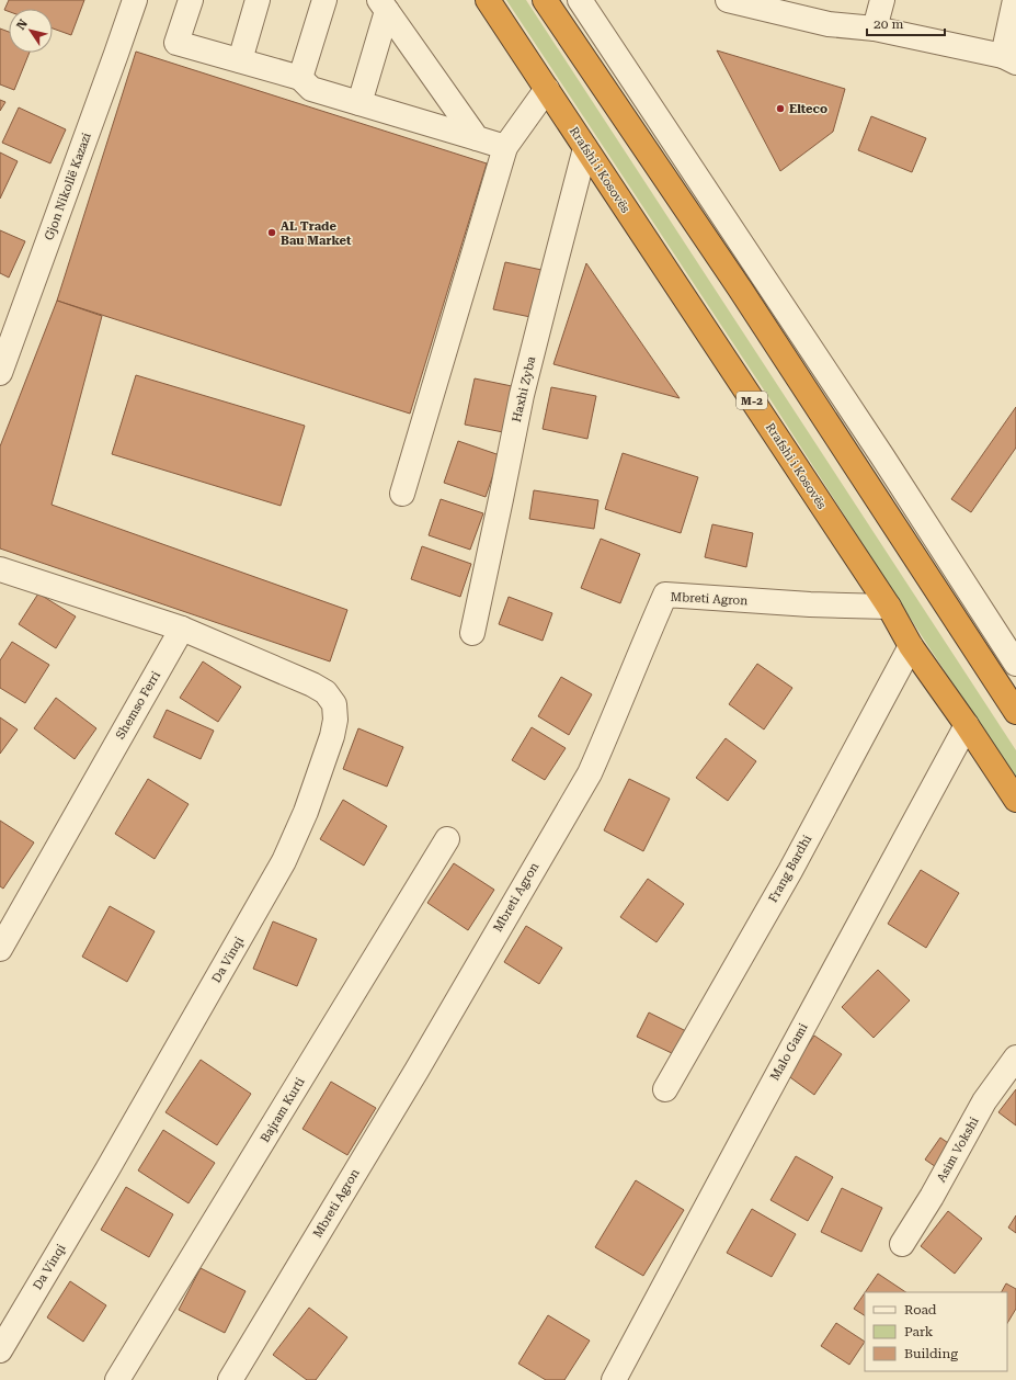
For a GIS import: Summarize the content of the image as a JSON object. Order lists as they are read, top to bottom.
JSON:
{
  "streets": {
    "highway": ["Rrafshi i Kosovës", "M-2"],
    "street": [
      "Gjon Nikollë Kazazi",
      "Haxhi Zyba",
      "Mbreti Agron",
      "Shemso Ferri",
      "Frang Bardhi",
      "Da Vinqi",
      "Malo Gami",
      "Bajram Kurti",
      "Asim Vokshi"
    ]
  },
  "crossings": [
    ["Rrafshi i Kosovës", "Haxhi Zyba"],
    ["Rrafshi i Kosovës", "Mbreti Agron"],
    ["Rrafshi i Kosovës", "Frang Bardhi"],
    ["Rrafshi i Kosovës", "Malo Gami"],
    ["Shemso Ferri", "Da Vinqi"]
  ],
  "places": ["Elteco", "AL Trade Bau Market"],
  "legend": ["Road", "Park", "Building"],
  "scale_bar": "20 m",
  "north": "top left"
}
